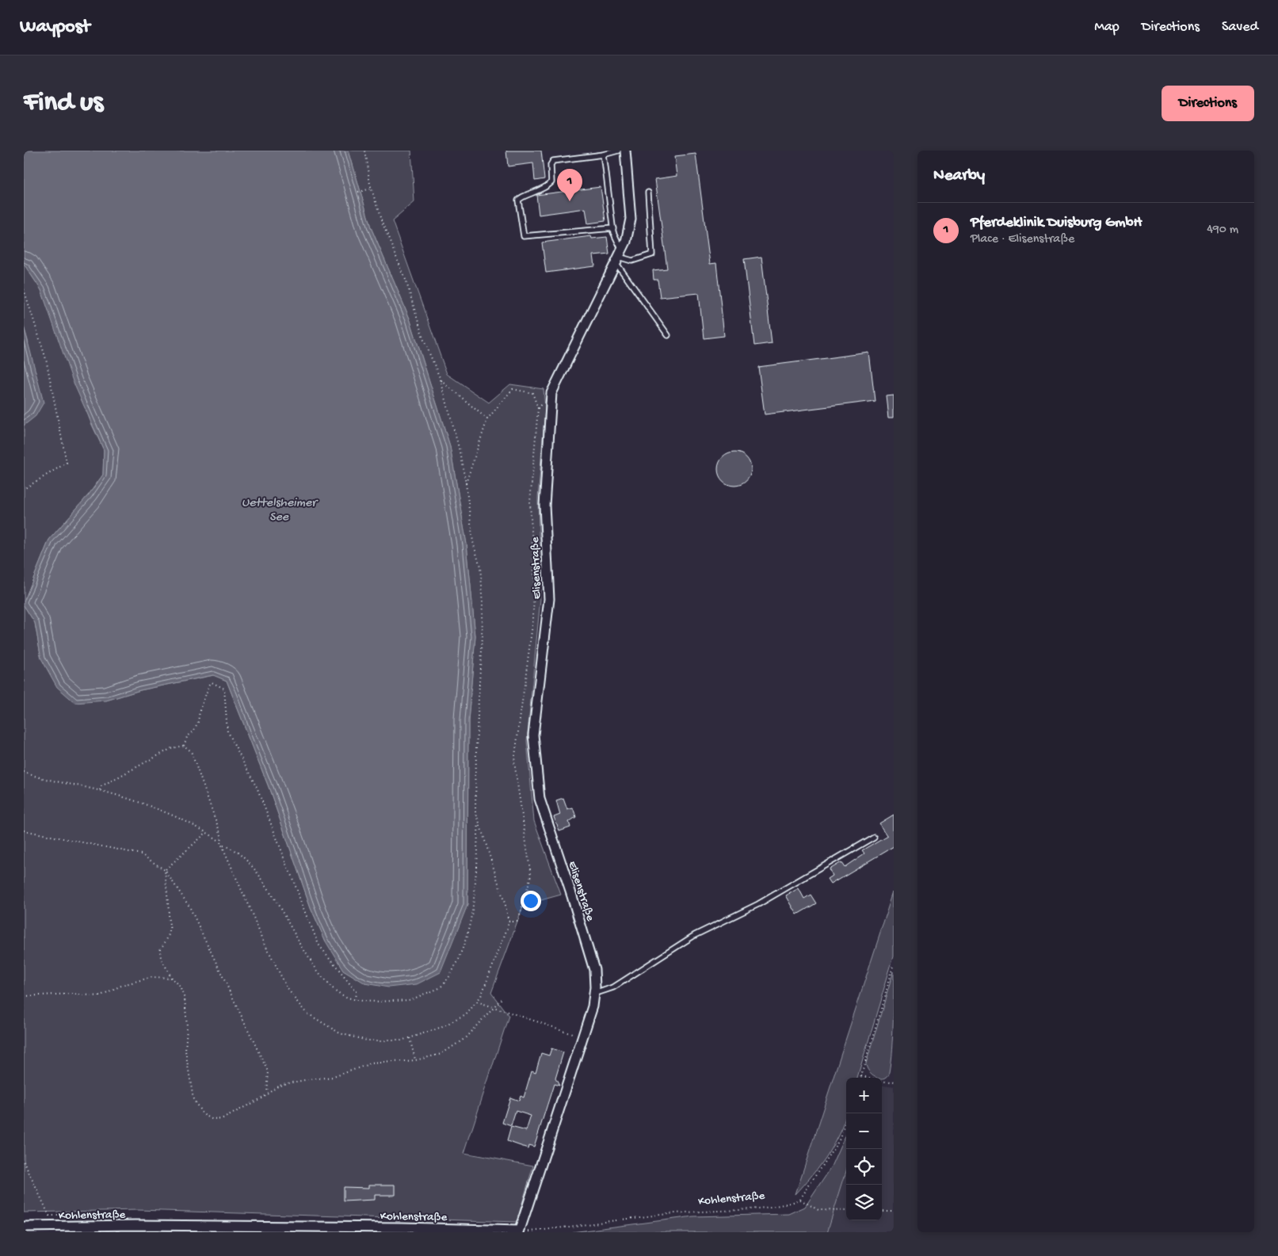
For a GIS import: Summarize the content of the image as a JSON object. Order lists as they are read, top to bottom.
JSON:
{
  "streets": {
    "street": ["Elisenstraße", "Kohlenstraße"]
  },
  "crossings": [
    ["Elisenstraße", "Kohlenstraße"]
  ],
  "water": ["Uettelsheimer See"],
  "page": {
    "header": "Waypost",
    "nav": ["Map", "Directions", "Saved"],
    "buttons": "Directions",
    "title": "Find us",
    "heading": "Nearby",
    "pins": "1",
    "list": [
      {
        "mark": "1",
        "name": "Pferdeklinik Duisburg GmbH",
        "note": "Place · Elisenstraße",
        "value": "490 m"
      }
    ],
    "map_buttons": ["+", "−"]
  }
}
